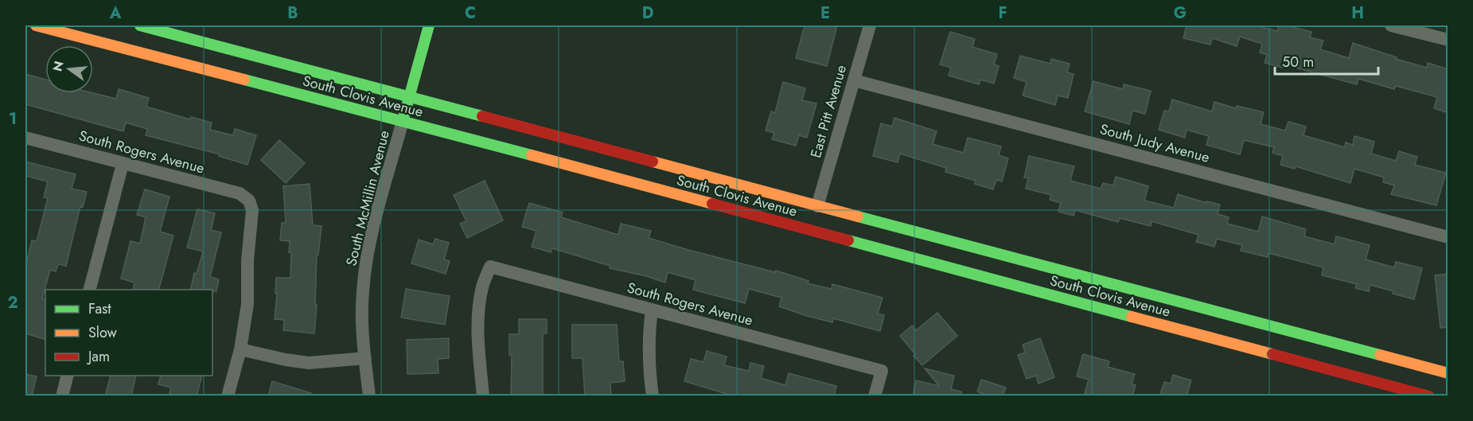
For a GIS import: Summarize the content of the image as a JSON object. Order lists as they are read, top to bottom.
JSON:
{
  "streets": {
    "main road": ["South Clovis Avenue"],
    "street": [
      "East Pitt Avenue",
      "South Judy Avenue",
      "South Rogers Avenue",
      "South McMillin Avenue"
    ]
  },
  "crossings": [
    ["South Clovis Avenue", "East Pitt Avenue"],
    ["South Clovis Avenue", "South McMillin Avenue"],
    ["East Pitt Avenue", "South Judy Avenue"]
  ],
  "legend": ["Fast", "Slow", "Jam"],
  "scale_bar": "50 m",
  "north": "left",
  "grid": {
    "columns": [
      "A",
      "B",
      "C",
      "D",
      "E",
      "F",
      "G",
      "H"
    ],
    "rows": ["1", "2"]
  }
}
